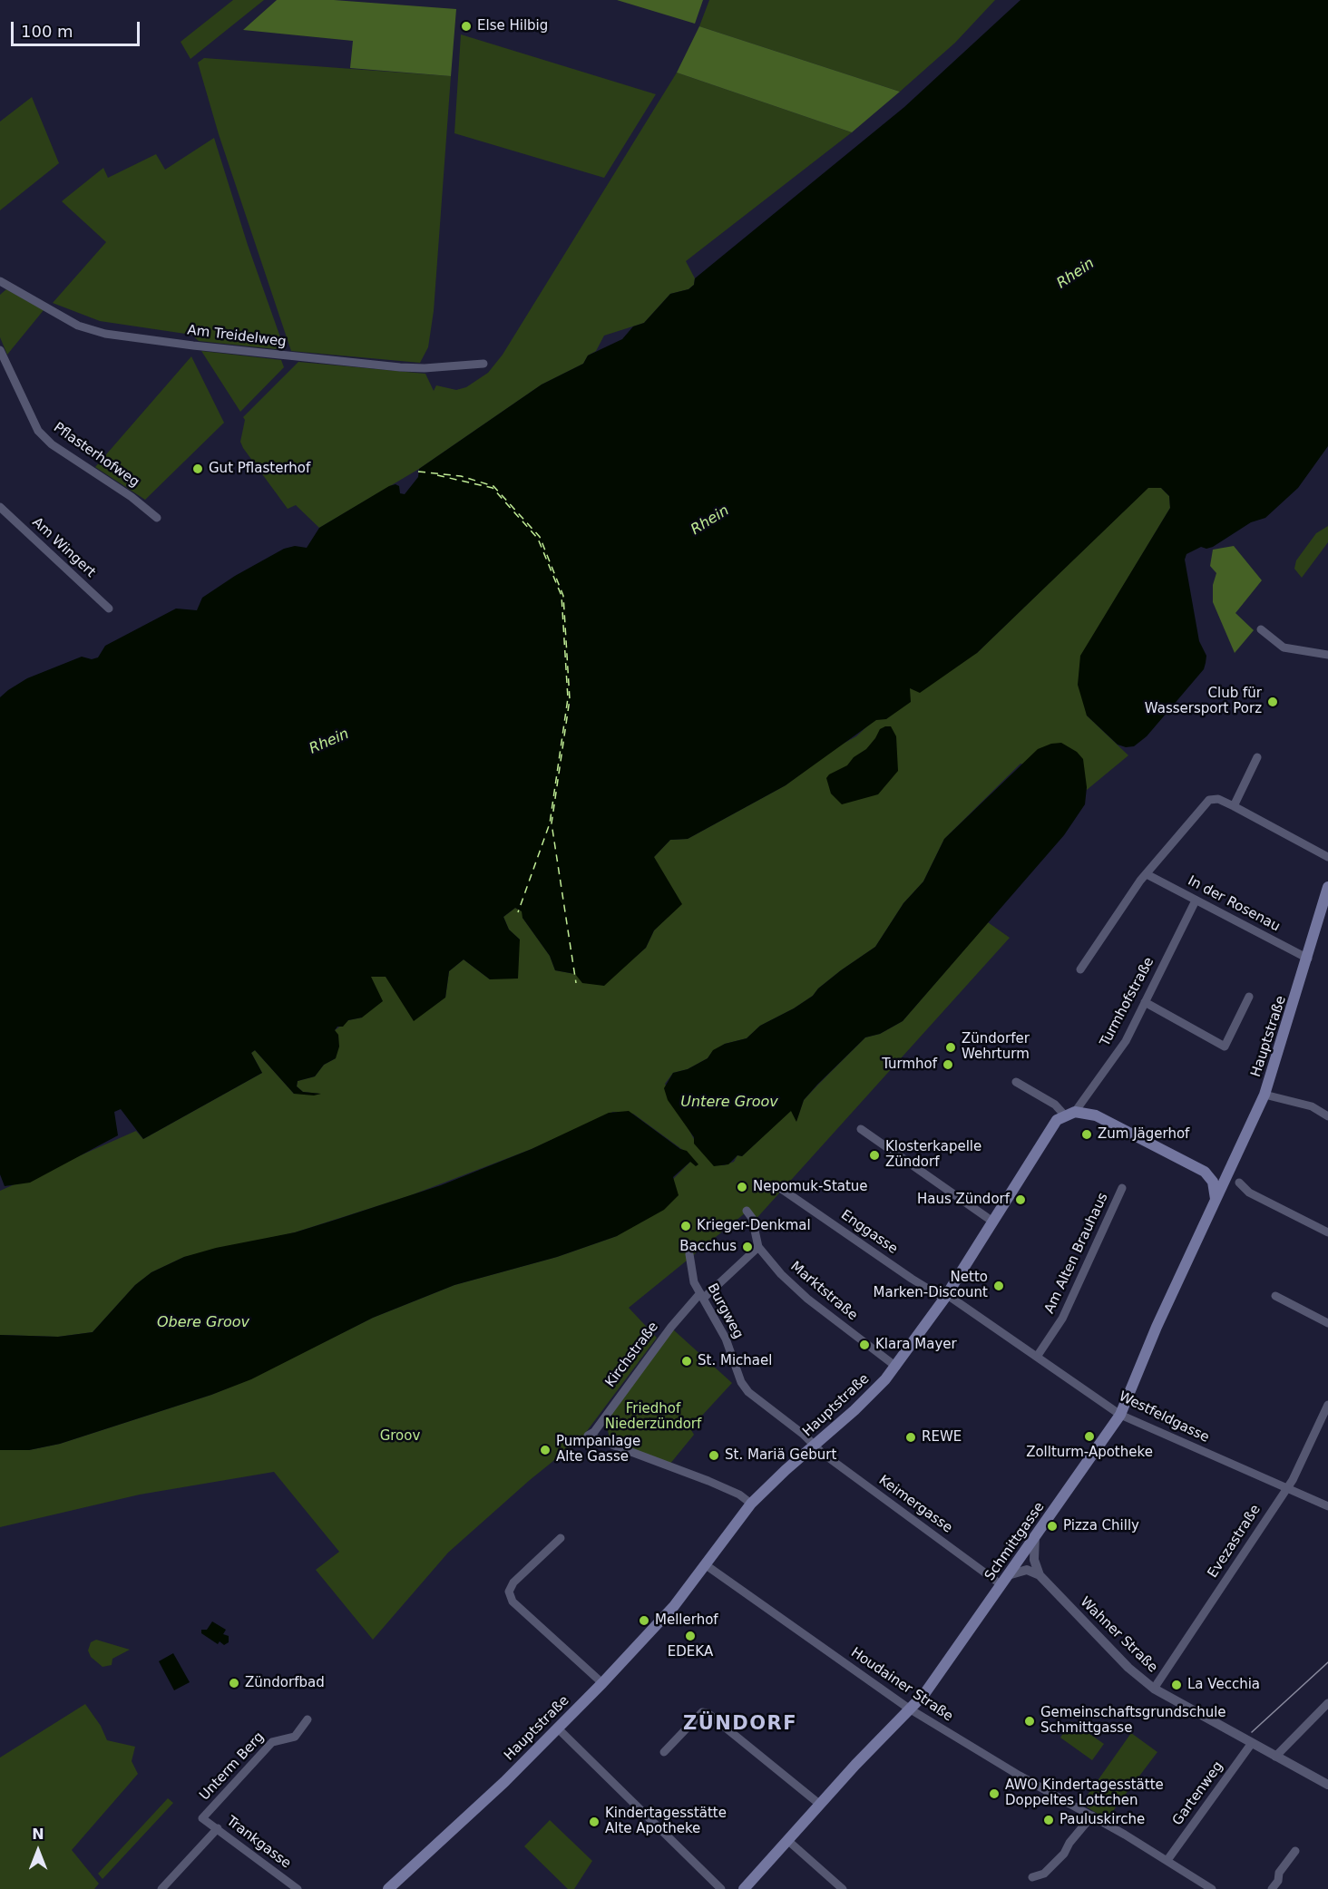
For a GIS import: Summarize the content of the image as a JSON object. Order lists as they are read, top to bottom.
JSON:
{
  "streets": {
    "main road": ["Hauptstraße", "Schmittgasse"],
    "street": [
      "Am Treidelweg",
      "Pflasterhofweg",
      "Am Wingert",
      "In der Rosenau",
      "Turmhofstraße",
      "Enggasse",
      "Am Alten Brauhaus",
      "Marktstraße",
      "Burgweg",
      "Kirchstraße",
      "Westfeldgasse",
      "Keimergasse",
      "Evezastraße",
      "Wahner Straße",
      "Houdainer Straße",
      "Unterm Berg",
      "Gartenweg",
      "Trankgasse"
    ]
  },
  "crossings": [
    ["In der Rosenau", "Turmhofstraße"],
    ["In der Rosenau", "Hauptstraße"],
    ["Turmhofstraße", "Hauptstraße"],
    ["Hauptstraße", "Enggasse"],
    ["Hauptstraße", "Marktstraße"],
    ["Hauptstraße", "Burgweg"],
    ["Hauptstraße", "Kirchstraße"],
    ["Hauptstraße", "Westfeldgasse"],
    ["Hauptstraße", "Keimergasse"],
    ["Hauptstraße", "Schmittgasse"],
    ["Hauptstraße", "Houdainer Straße"],
    ["Enggasse", "Westfeldgasse"],
    ["Am Alten Brauhaus", "Westfeldgasse"],
    ["Marktstraße", "Kirchstraße"],
    ["Burgweg", "Kirchstraße"],
    ["Burgweg", "Keimergasse"],
    ["Westfeldgasse", "Schmittgasse"],
    ["Westfeldgasse", "Evezastraße"],
    ["Keimergasse", "Schmittgasse"],
    ["Schmittgasse", "Houdainer Straße"],
    ["Evezastraße", "Wahner Straße"],
    ["Wahner Straße", "Gartenweg"],
    ["Houdainer Straße", "Gartenweg"],
    ["Unterm Berg", "Trankgasse"]
  ],
  "districts": ["ZÜNDORF"],
  "water": ["Rhein", "Untere Groov", "Obere Groov"],
  "parks": ["Friedhof Niederzündorf", "Groov"],
  "places": [
    "Else Hilbig",
    "Gut Pflasterhof",
    "Club für Wassersport Porz",
    "Zündorfer Wehrturm",
    "Turmhof",
    "Zum Jägerhof",
    "Klosterkapelle Zündorf",
    "Nepomuk-Statue",
    "Haus Zündorf",
    "Krieger-Denkmal",
    "Bacchus",
    "Netto Marken-Discount",
    "Klara Mayer",
    "St. Michael",
    "Zollturm-Apotheke",
    "REWE",
    "Pumpanlage Alte Gasse",
    "St. Mariä Geburt",
    "Pizza Chilly",
    "Mellerhof",
    "EDEKA",
    "Zündorfbad",
    "La Vecchia",
    "Gemeinschaftsgrundschule Schmittgasse",
    "AWO Kindertagesstätte Doppeltes Lottchen",
    "Pauluskirche",
    "Kindertagesstätte Alte Apotheke"
  ],
  "scale_bar": "100 m",
  "north": "top"
}
